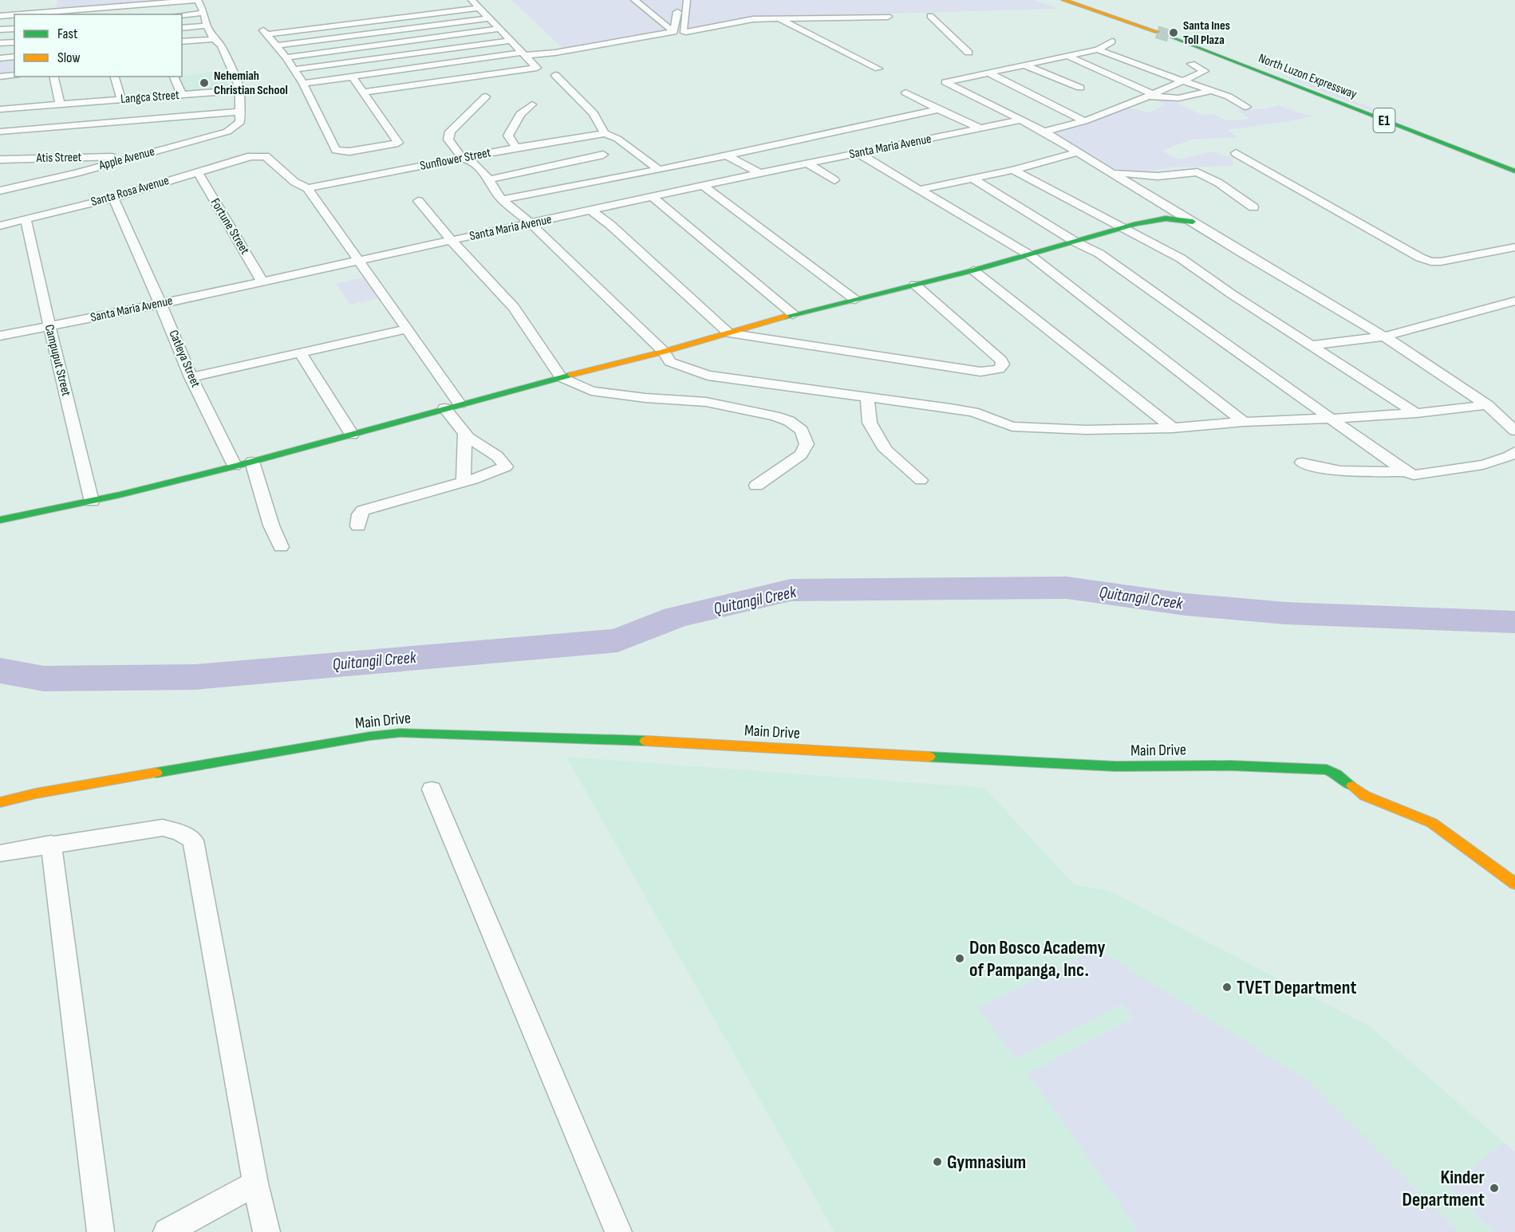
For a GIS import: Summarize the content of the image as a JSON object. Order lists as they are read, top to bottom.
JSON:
{
  "streets": {
    "main road": ["North Luzon Expressway", "E1", "Main Drive"],
    "street": [
      "Langca Street",
      "Santa Maria Avenue",
      "Atis Street",
      "Apple Avenue",
      "Sunflower Street",
      "Santa Rosa Avenue",
      "Fortune Street",
      "Catleya Street",
      "Campuput Street"
    ]
  },
  "crossings": [
    ["Santa Maria Avenue", "Fortune Street"],
    ["Santa Maria Avenue", "Catleya Street"],
    ["Santa Maria Avenue", "Campuput Street"],
    ["Atis Street", "Apple Avenue"],
    ["Sunflower Street", "Santa Rosa Avenue"],
    ["Santa Rosa Avenue", "Fortune Street"],
    ["Santa Rosa Avenue", "Catleya Street"],
    ["Santa Rosa Avenue", "Campuput Street"]
  ],
  "water": ["Quitangil Creek"],
  "places": [
    "Santa Ines Toll Plaza",
    "Nehemiah Christian School",
    "Don Bosco Academy of Pampanga, Inc.",
    "TVET Department",
    "Gymnasium",
    "Kinder Department"
  ],
  "legend": ["Fast", "Slow"]
}
